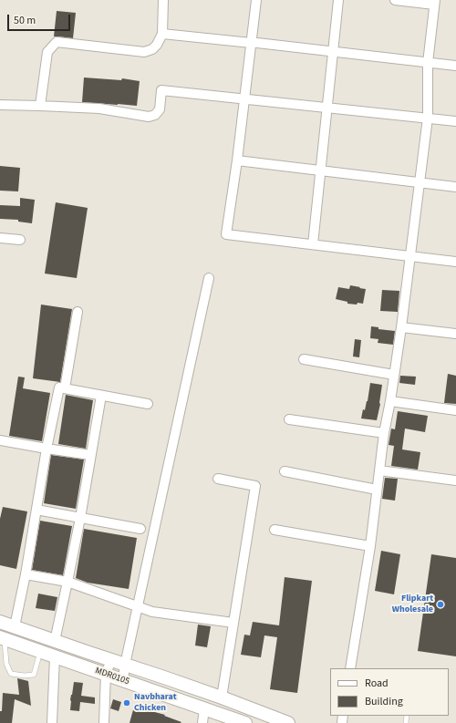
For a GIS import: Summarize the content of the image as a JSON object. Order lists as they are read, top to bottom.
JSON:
{
  "streets": {
    "main road": ["MDR0105"]
  },
  "places": ["Flipkart Wholesale", "Navbharat Chicken"],
  "legend": ["Road", "Building"],
  "scale_bar": "50 m"
}
